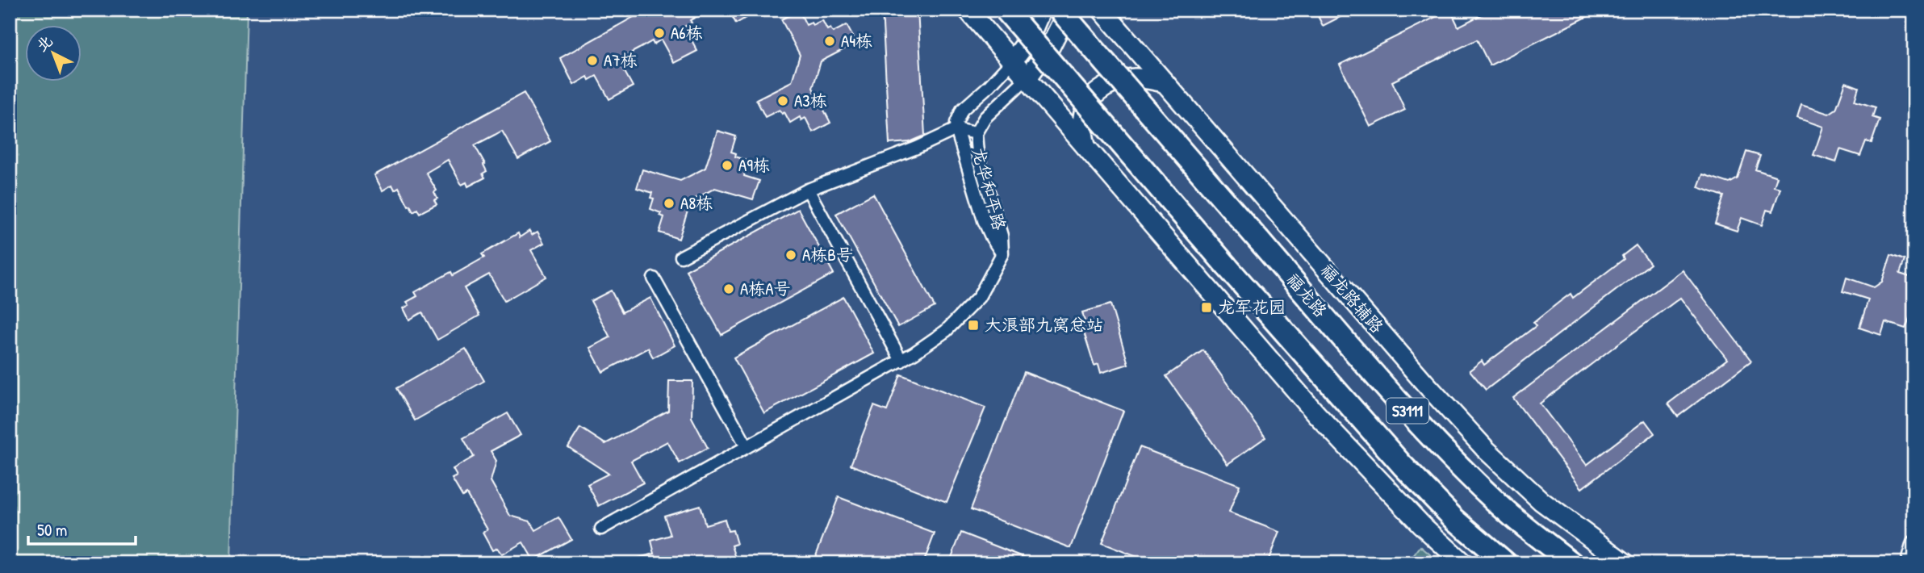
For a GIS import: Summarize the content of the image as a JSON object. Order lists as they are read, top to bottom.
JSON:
{
  "streets": {
    "highway": ["福龙路", "S3111"],
    "main road": ["龙华和平路", "福龙路辅路"]
  },
  "places": {
    "other": [
      "A6栋",
      "A4栋",
      "A7栋",
      "A3栋",
      "A9栋",
      "A8栋",
      "A栋B号",
      "A栋A号"
    ],
    "transit": ["龙军花园", "大浪部九窝总站"]
  },
  "scale_bar": "50 m",
  "north": "top left"
}
